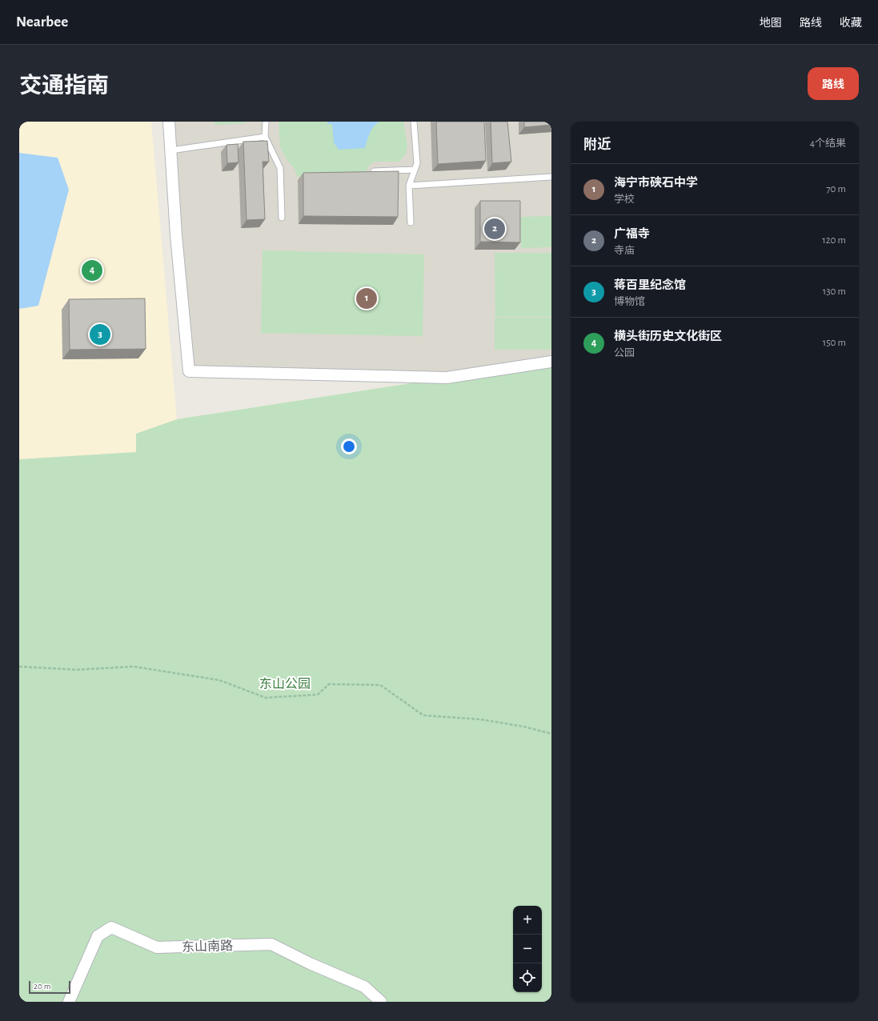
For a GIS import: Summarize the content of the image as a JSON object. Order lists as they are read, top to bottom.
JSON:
{
  "streets": {
    "street": ["东山南路"]
  },
  "parks": ["东山公园"],
  "scale_bar": "20 m",
  "page": {
    "header": "Nearbee",
    "nav": ["地图", "路线", "收藏"],
    "title": "交通指南",
    "buttons": "路线",
    "heading": ["附近", "4个结果"],
    "list": [
      {
        "mark": "1",
        "name": "海宁市硖石中学",
        "note": "学校",
        "value": "70 m"
      },
      {
        "mark": "2",
        "name": "广福寺",
        "note": "寺庙",
        "value": "120 m"
      },
      {
        "mark": "3",
        "name": "蒋百里纪念馆",
        "note": "博物馆",
        "value": "130 m"
      },
      {
        "mark": "4",
        "name": "横头街历史文化街区",
        "note": "公园",
        "value": "150 m"
      }
    ],
    "pins": [
      "2",
      "4",
      "1",
      "3"
    ],
    "map_buttons": ["+", "−"],
    "scale": "20 m"
  }
}
